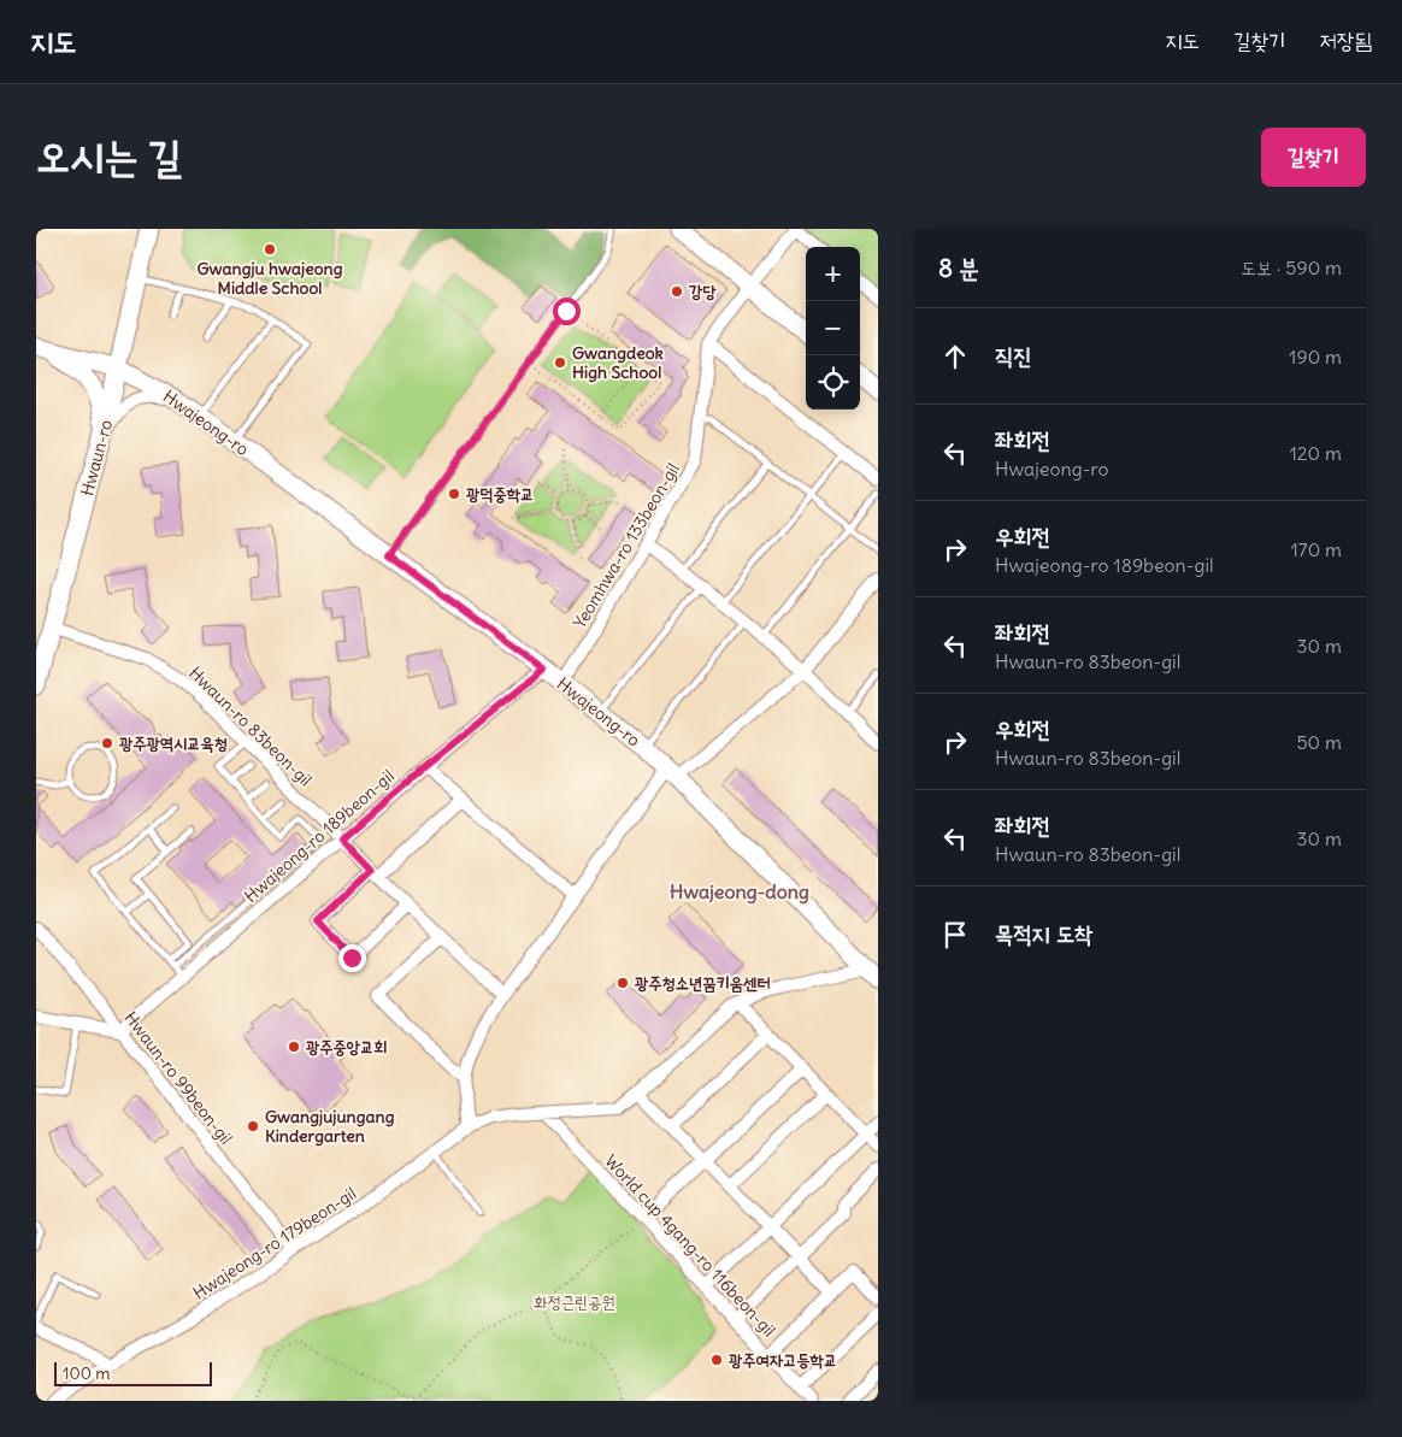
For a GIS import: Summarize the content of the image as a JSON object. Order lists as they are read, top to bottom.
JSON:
{
  "streets": {
    "street": [
      "Hwajeong-ro",
      "Hwaun-ro",
      "Yeomhwa-ro 133beon-gil",
      "Hwaun-ro 83beon-gil",
      "Hwajeong-ro 189beon-gil",
      "Hwaun-ro 99beon-gil",
      "Hwajeong-ro 179beon-gil",
      "World cup 4gang-ro 116beon-gil"
    ]
  },
  "crossings": [
    ["Hwajeong-ro", "Hwaun-ro"],
    ["Hwajeong-ro", "Yeomhwa-ro 133beon-gil"],
    ["Hwajeong-ro", "Hwajeong-ro 189beon-gil"],
    ["Hwajeong-ro", "Hwajeong-ro 179beon-gil"],
    ["Hwaun-ro", "Hwaun-ro 83beon-gil"],
    ["Hwaun-ro 83beon-gil", "Hwajeong-ro 189beon-gil"],
    ["Hwajeong-ro 189beon-gil", "Hwaun-ro 99beon-gil"],
    ["Hwaun-ro 99beon-gil", "Hwajeong-ro 179beon-gil"],
    ["Hwajeong-ro 179beon-gil", "World cup 4gang-ro 116beon-gil"]
  ],
  "districts": ["Hwajeong-dong"],
  "parks": ["화정근린공원"],
  "places": [
    "Gwangju hwajeong Middle School",
    "강당",
    "Gwangdeok High School",
    "광덕중학교",
    "광주광역시교육청",
    "광주청소년꿈키움센터",
    "광주중앙교회",
    "Gwangjujungang Kindergarten",
    "광주여자고등학교"
  ],
  "scale_bar": "100 m",
  "page": {
    "header": "지도",
    "nav": ["지도", "길찾기", "저장됨"],
    "buttons": "길찾기",
    "title": "오시는 길",
    "heading": ["8 분", "도보 · 590 m"],
    "map_buttons": ["+", "−"],
    "list": [
      ["직진", "190 m"],
      ["좌회전", "Hwajeong-ro", "120 m"],
      ["우회전", "Hwajeong-ro 189beon-gil", "170 m"],
      ["좌회전", "Hwaun-ro 83beon-gil", "30 m"],
      ["우회전", "Hwaun-ro 83beon-gil", "50 m"],
      ["좌회전", "Hwaun-ro 83beon-gil", "30 m"],
      "목적지 도착"
    ],
    "scale": "100 m"
  }
}
